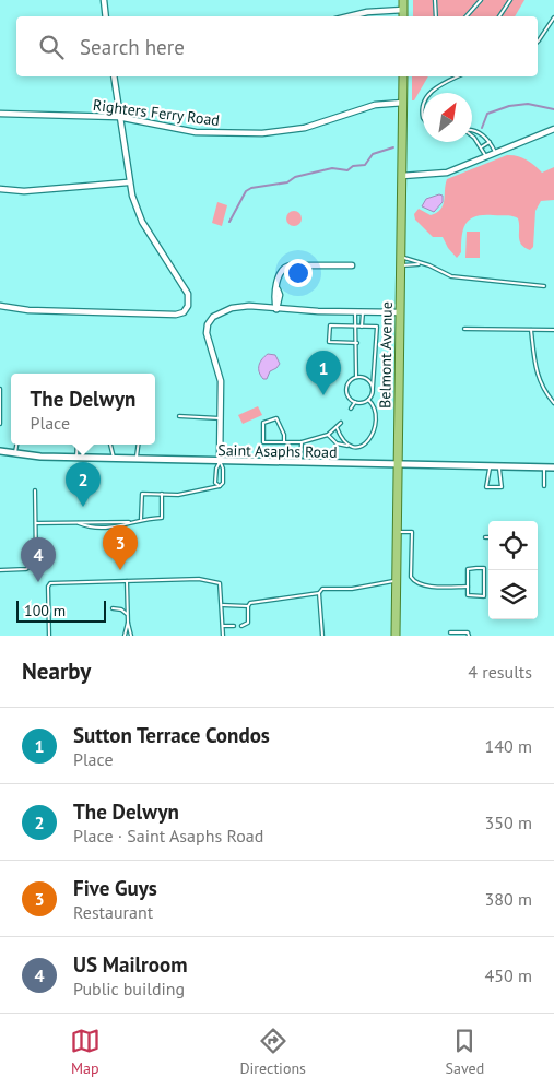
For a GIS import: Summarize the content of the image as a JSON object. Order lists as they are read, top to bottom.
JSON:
{
  "streets": {
    "main road": ["Belmont Avenue"],
    "street": ["Righters Ferry Road", "Saint Asaphs Road"]
  },
  "crossings": [
    ["Righters Ferry Road", "Belmont Avenue"],
    ["Belmont Avenue", "Saint Asaphs Road"]
  ],
  "scale_bar": "100 m",
  "north": "top right",
  "page": {
    "search": "Search here",
    "pins": [
      "1",
      "2",
      "3",
      "4"
    ],
    "popup": ["The Delwyn", "Place"],
    "scale": "100 m",
    "heading": ["Nearby", "4 results"],
    "list": [
      {
        "mark": "1",
        "name": "Sutton Terrace Condos",
        "note": "Place",
        "value": "140 m"
      },
      {
        "mark": "2",
        "name": "The Delwyn",
        "note": "Place · Saint Asaphs Road",
        "value": "350 m"
      },
      {
        "mark": "3",
        "name": "Five Guys",
        "note": "Restaurant",
        "value": "380 m"
      },
      {
        "mark": "4",
        "name": "US Mailroom",
        "note": "Public building",
        "value": "450 m"
      }
    ],
    "nav": ["Map", "Directions", "Saved"]
  }
}
